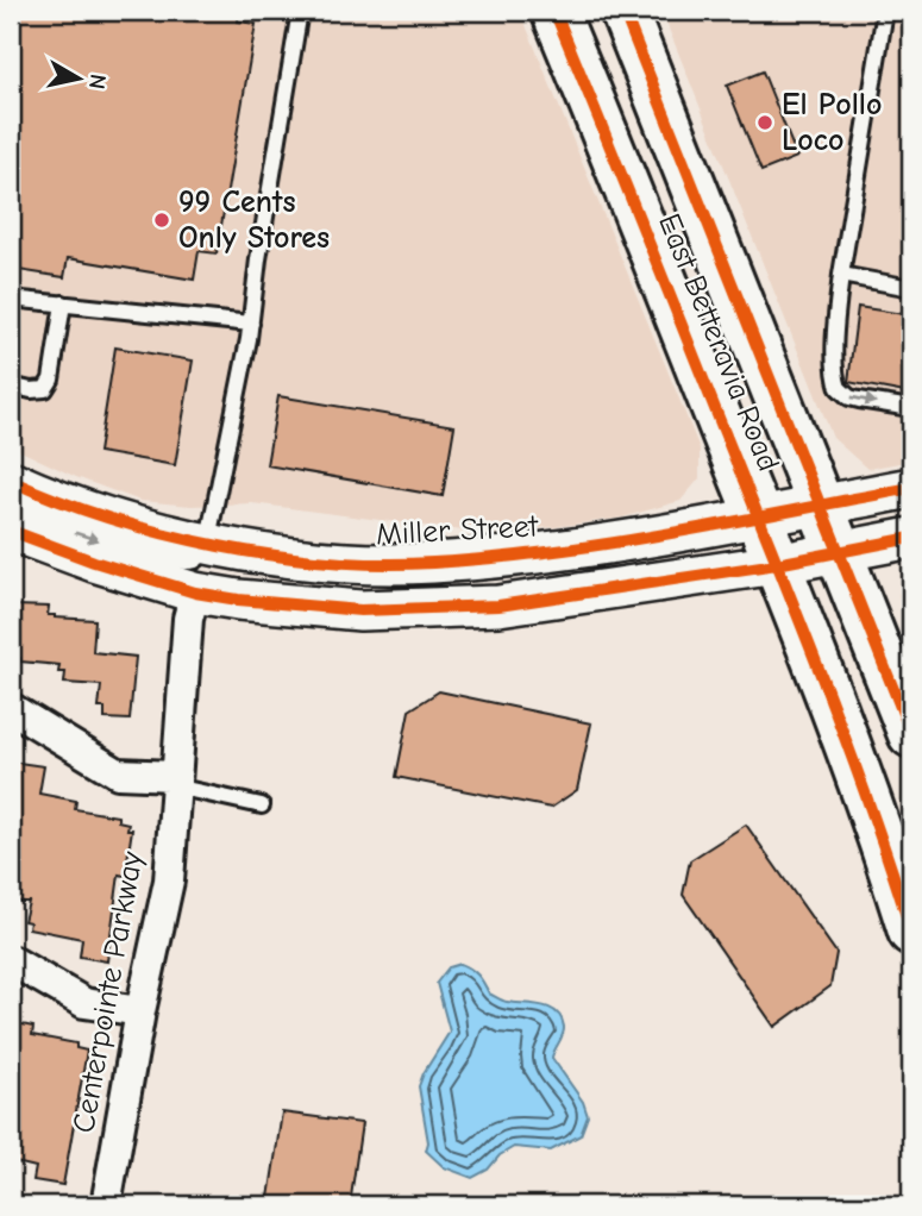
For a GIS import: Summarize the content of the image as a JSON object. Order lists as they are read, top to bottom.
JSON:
{
  "streets": {
    "highway": ["East Betteravia Road"],
    "street": ["Miller Street", "Centerpointe Parkway"]
  },
  "crossings": [
    ["East Betteravia Road", "Miller Street"]
  ],
  "places": ["El Pollo Loco", "99 Cents Only Stores"],
  "north": "right"
}
